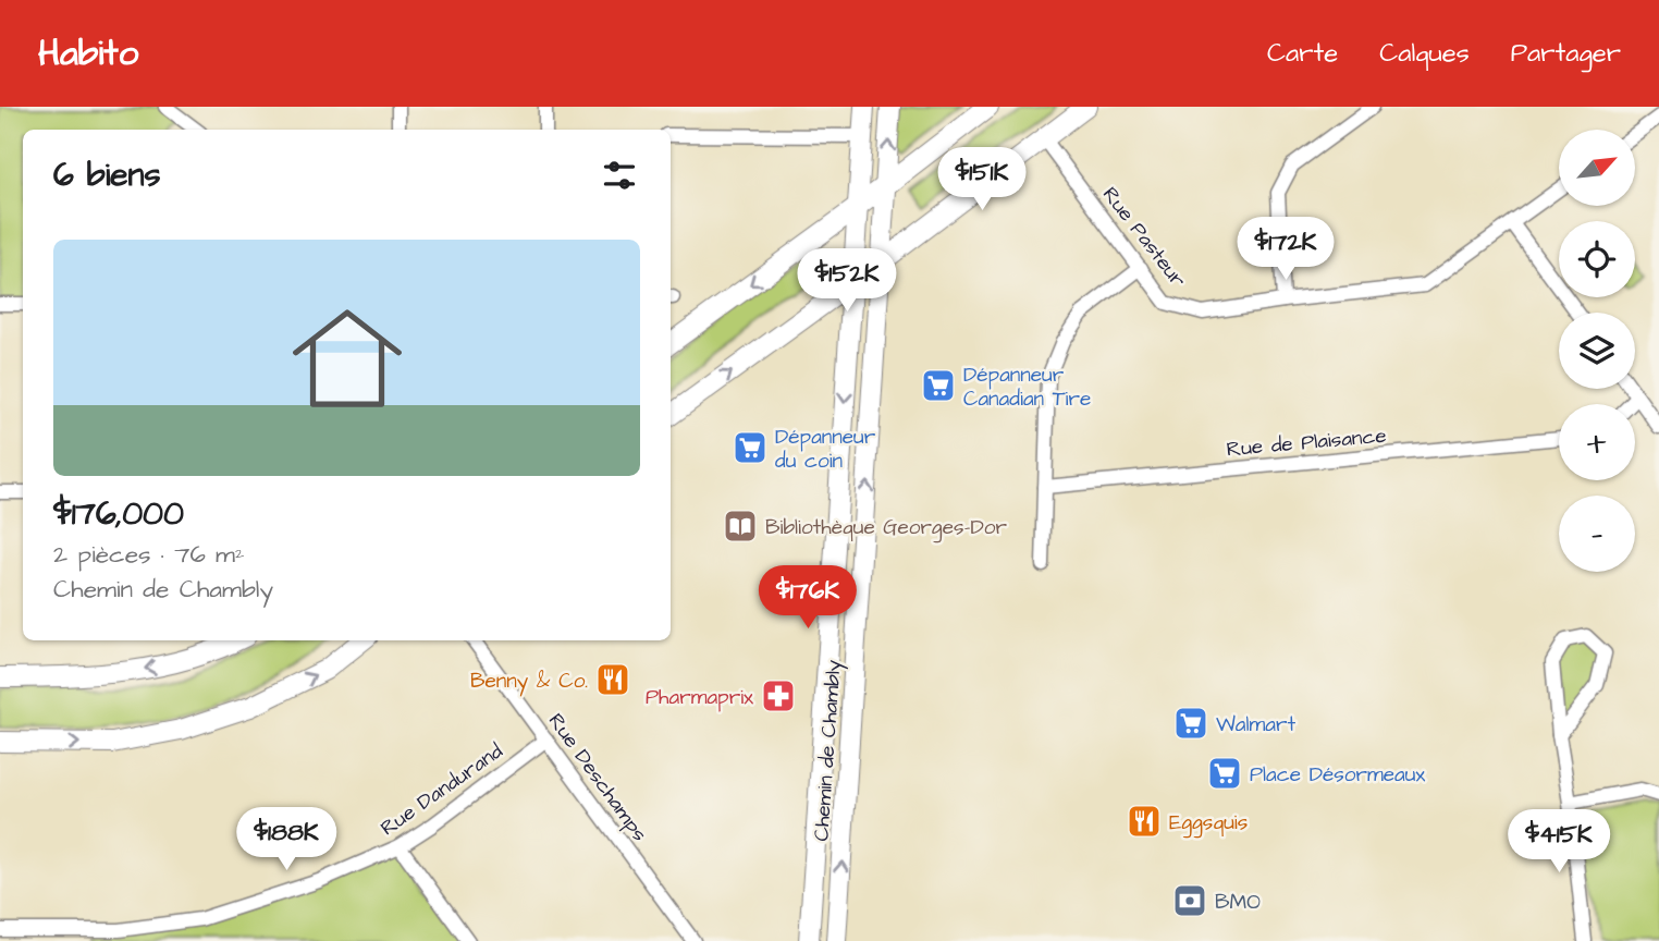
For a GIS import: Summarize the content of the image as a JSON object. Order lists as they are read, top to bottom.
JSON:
{
  "streets": {
    "main road": ["Chemin de Chambly"],
    "street": [
      "Rue Pasteur",
      "Rue de Plaisance",
      "Rue Deschamps",
      "Rue Dandurand"
    ]
  },
  "crossings": [
    ["Rue Deschamps", "Rue Dandurand"]
  ],
  "places": {
    "supermarket": [
      "Dépanneur Canadian Tire",
      "Dépanneur du coin",
      "Walmart",
      "Place Désormeaux"
    ],
    "library": ["Bibliothèque Georges-Dor"],
    "restaurant": ["Benny & Co.", "Eggsquis"],
    "pharmacy": ["Pharmaprix"],
    "bank": ["BMO"]
  },
  "north": "top right",
  "page": {
    "header": "Habito",
    "nav": ["Carte", "Calques", "Partager"],
    "map_buttons": ["+", "−"],
    "heading": "6 biens",
    "price": [
      "$151K",
      "$172K",
      "$152K",
      "$176K",
      "$188K",
      "$415K"
    ],
    "list": [
      {
        "name": "$176,000",
        "note": "2 pièces · 76 m² · Chemin de Chambly"
      }
    ]
  }
}
